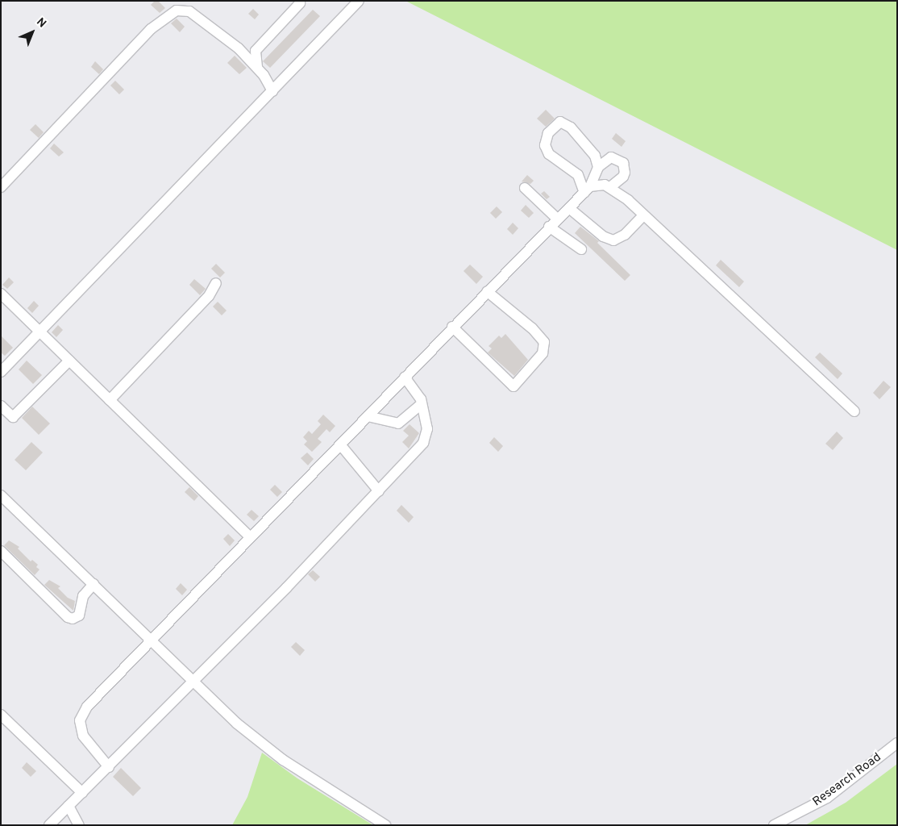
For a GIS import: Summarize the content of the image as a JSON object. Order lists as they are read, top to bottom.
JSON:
{
  "streets": {
    "street": ["Research Road"]
  },
  "north": "top right"
}
